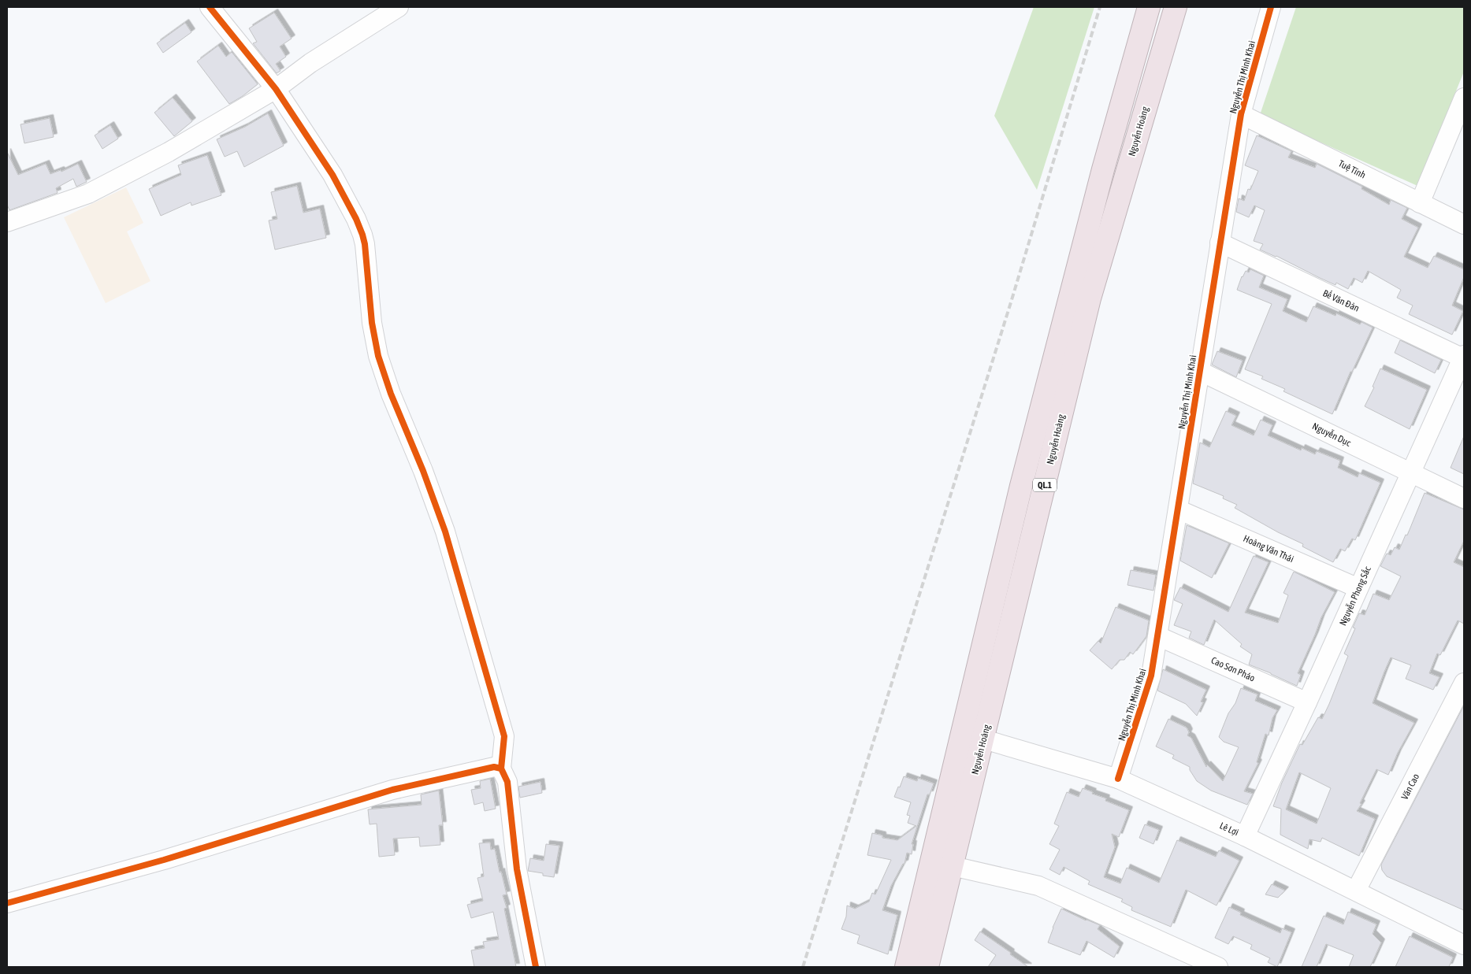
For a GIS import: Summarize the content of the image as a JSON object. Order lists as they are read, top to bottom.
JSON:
{
  "streets": {
    "highway": ["Nguyễn Hoàng", "QL.1"],
    "street": [
      "Nguyễn Thị Minh Khai",
      "Tuệ Tĩnh",
      "Bế Văn Đàn",
      "Nguyễn Dục",
      "Hoàng Văn Thái",
      "Nguyễn Phong Sắc",
      "Cao Sơn Pháo",
      "Văn Cao",
      "Lê Lợi"
    ]
  },
  "crossings": [
    ["Nguyễn Thị Minh Khai", "Tuệ Tĩnh"],
    ["Nguyễn Thị Minh Khai", "Bế Văn Đàn"],
    ["Nguyễn Thị Minh Khai", "Nguyễn Dục"],
    ["Nguyễn Thị Minh Khai", "Hoàng Văn Thái"],
    ["Nguyễn Thị Minh Khai", "Cao Sơn Pháo"],
    ["Nguyễn Thị Minh Khai", "Lê Lợi"],
    ["Nguyễn Hoàng", "Lê Lợi"],
    ["Bế Văn Đàn", "Nguyễn Phong Sắc"],
    ["Nguyễn Dục", "Nguyễn Phong Sắc"],
    ["Hoàng Văn Thái", "Nguyễn Phong Sắc"],
    ["Nguyễn Phong Sắc", "Cao Sơn Pháo"],
    ["Nguyễn Phong Sắc", "Lê Lợi"],
    ["Văn Cao", "Lê Lợi"]
  ]
}
